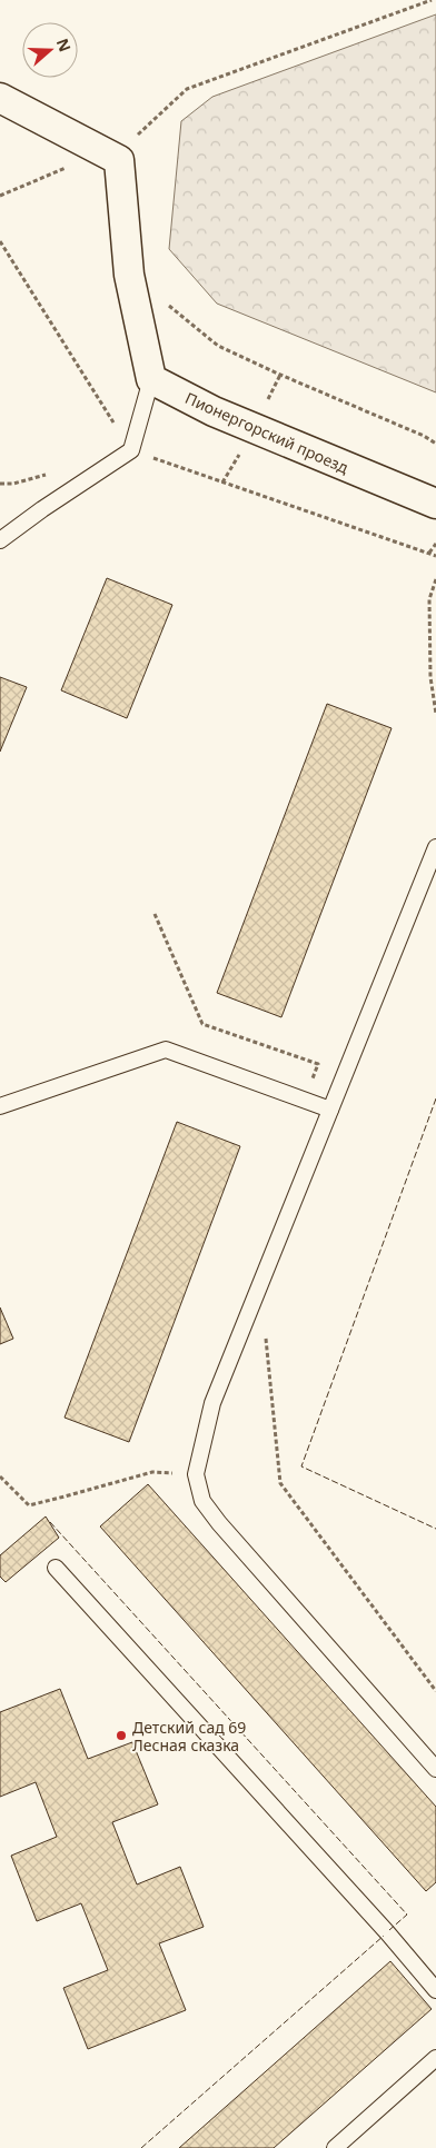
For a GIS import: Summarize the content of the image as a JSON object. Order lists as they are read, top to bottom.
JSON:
{
  "streets": {
    "street": ["Пионергорский проезд"]
  },
  "places": ["Детский сад 69 Лесная сказка"],
  "north": "right"
}
